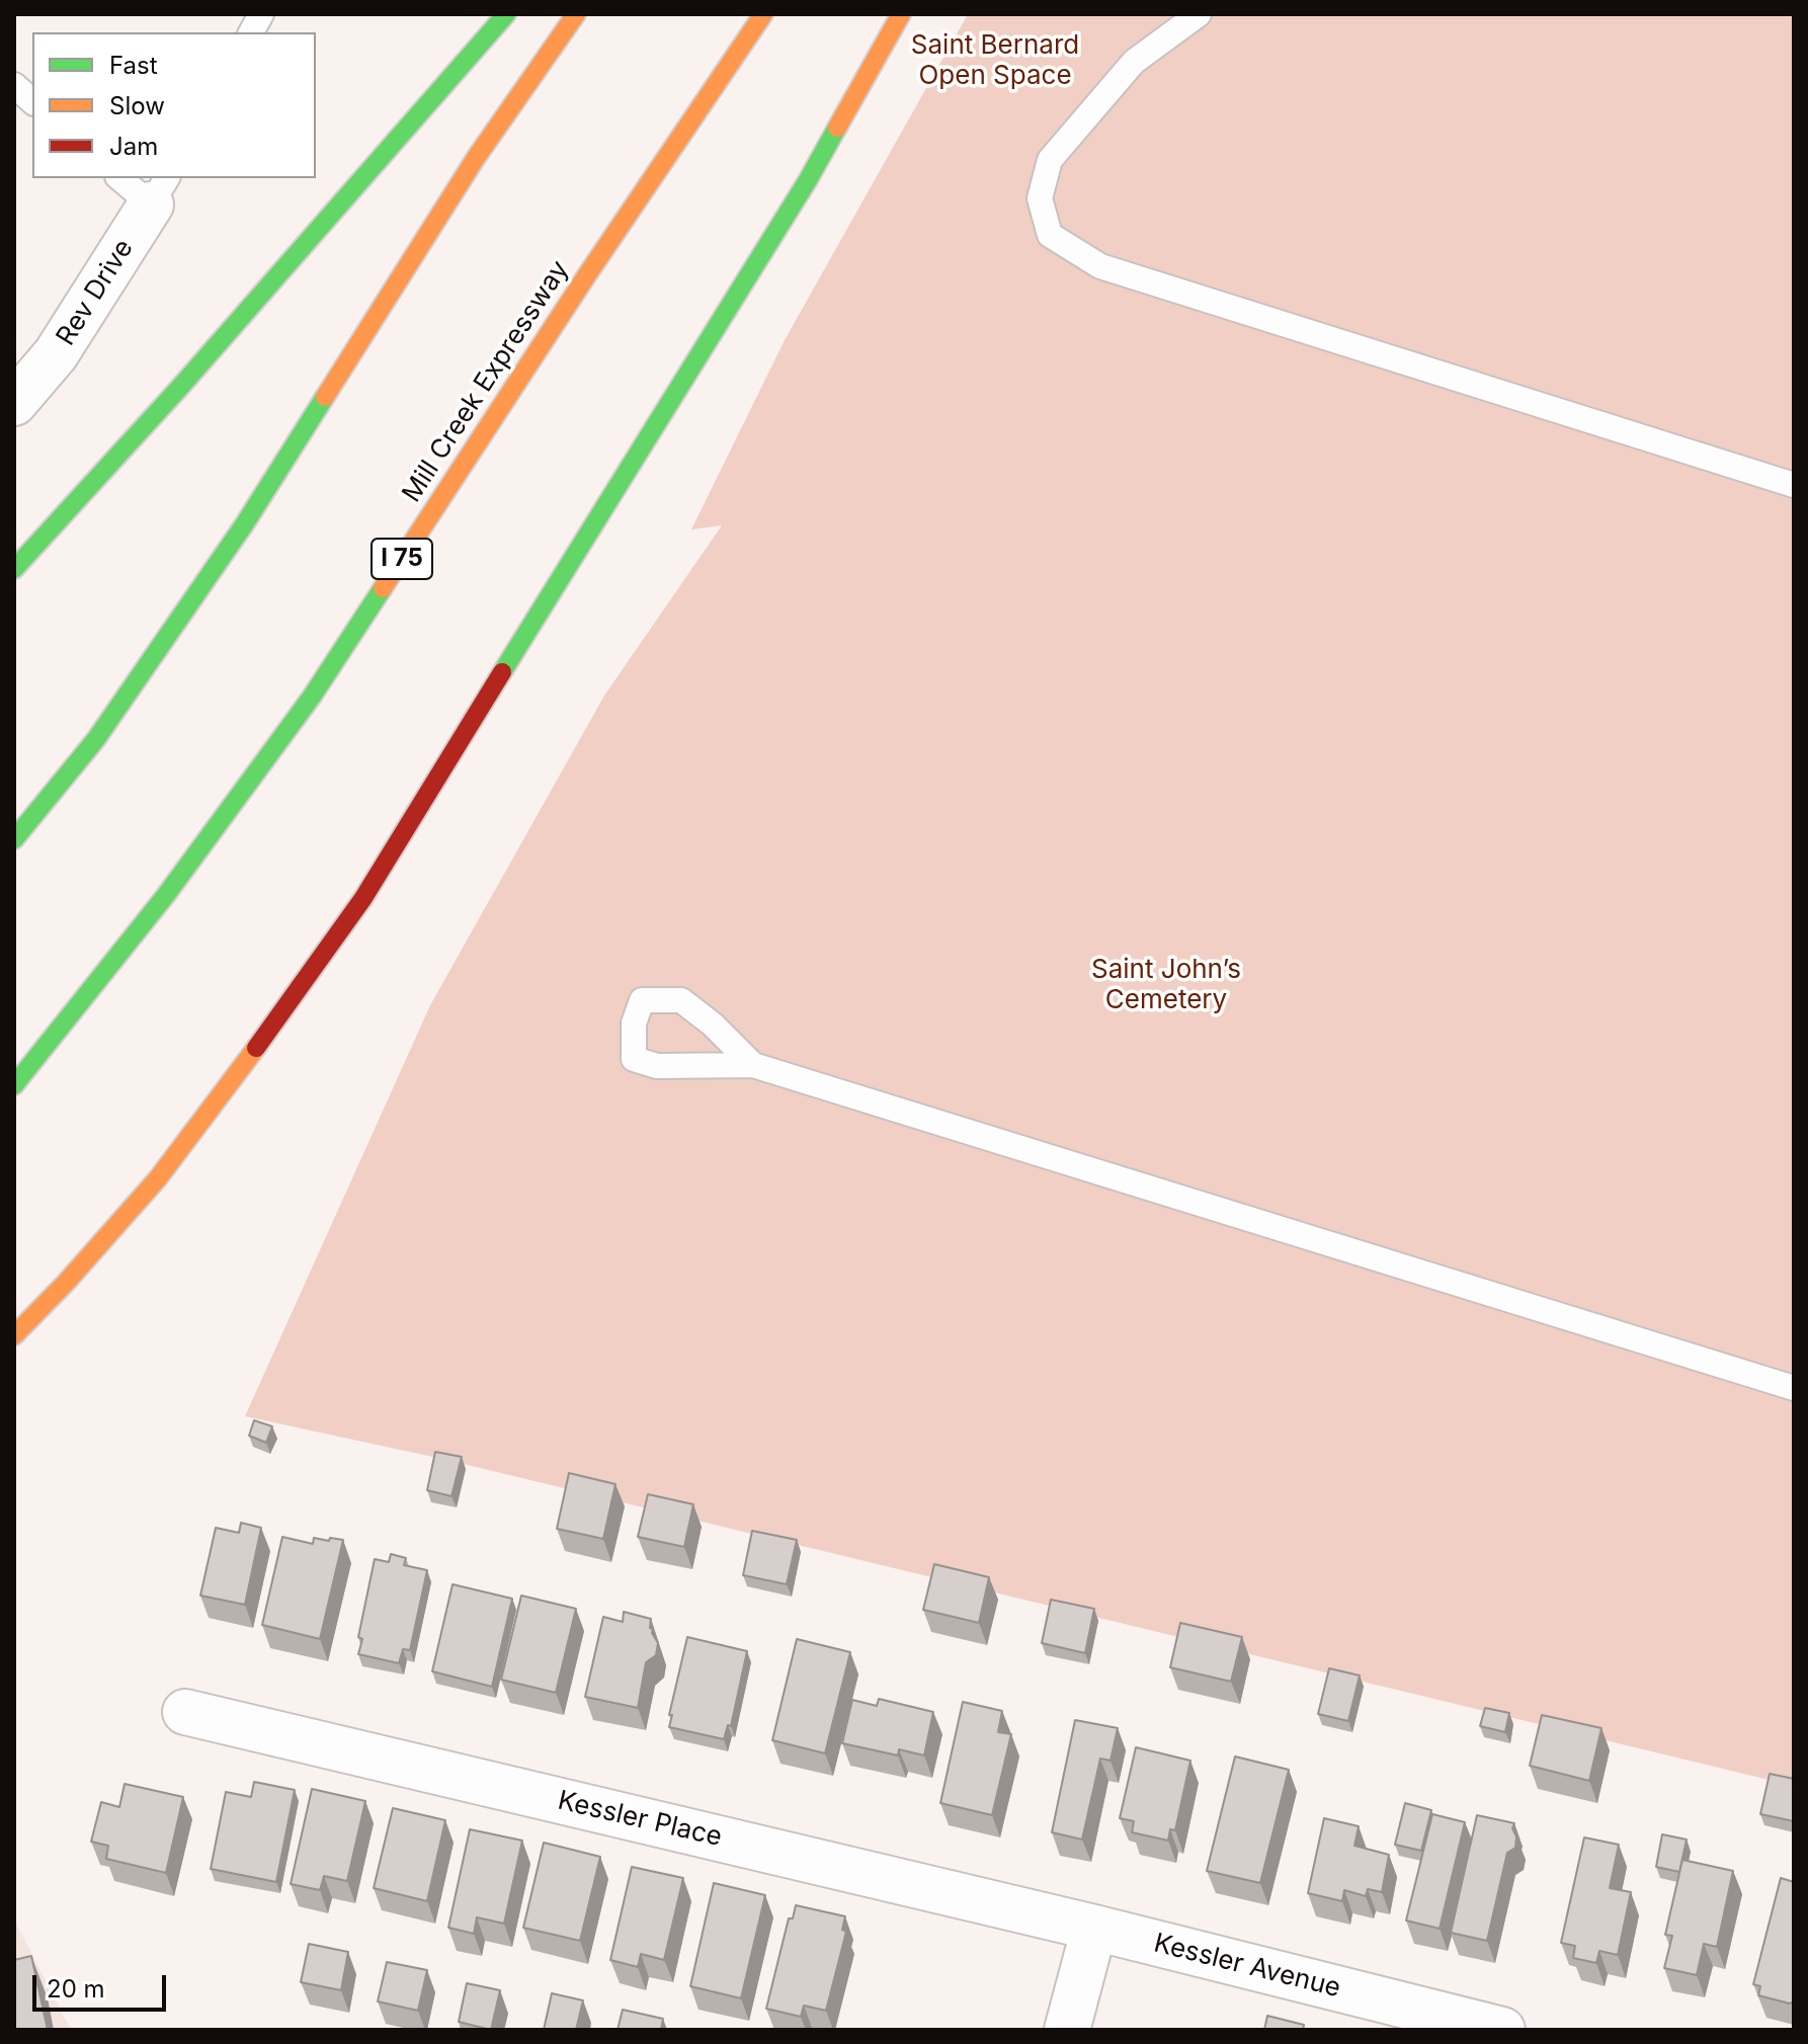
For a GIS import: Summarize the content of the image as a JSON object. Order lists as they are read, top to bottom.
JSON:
{
  "streets": {
    "highway": ["Mill Creek Expressway", "I 75"],
    "street": ["Rev Drive", "Kessler Place", "Kessler Avenue"]
  },
  "crossings": [
    ["Kessler Place", "Kessler Avenue"]
  ],
  "parks": ["Saint Bernard Open Space", "Saint John’s Cemetery"],
  "legend": ["Fast", "Slow", "Jam"],
  "scale_bar": "20 m"
}
